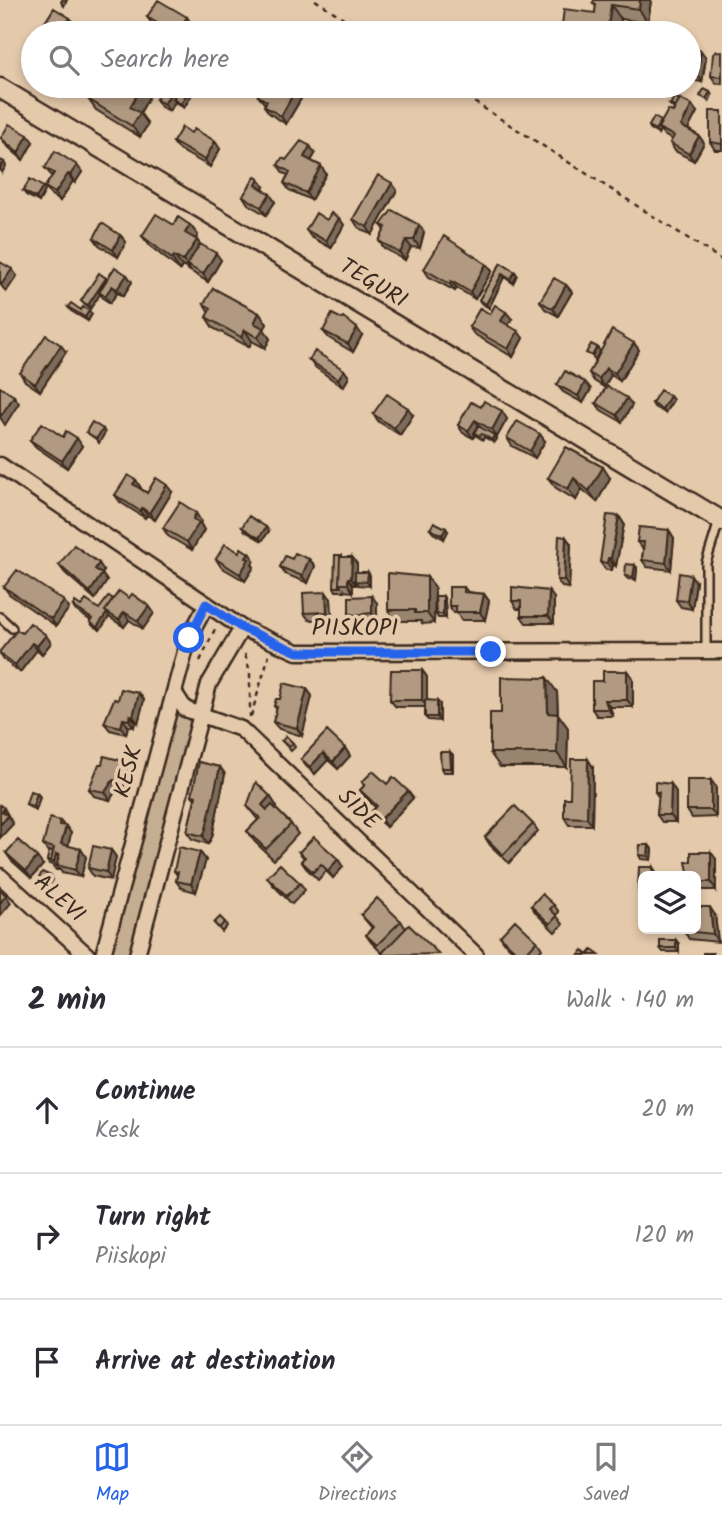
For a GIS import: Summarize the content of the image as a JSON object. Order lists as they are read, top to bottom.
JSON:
{
  "streets": {
    "street": [
      "TEGURI",
      "PIISKOPI",
      "KESK",
      "SIDE",
      "ALEVI"
    ]
  },
  "crossings": [
    ["PIISKOPI", "KESK"]
  ],
  "page": {
    "search": "Search here",
    "heading": ["2 min", "Walk · 140 m"],
    "list": [
      ["Continue", "Kesk", "20 m"],
      ["Turn right", "Piiskopi", "120 m"],
      "Arrive at destination"
    ],
    "nav": ["Map", "Directions", "Saved"]
  }
}
